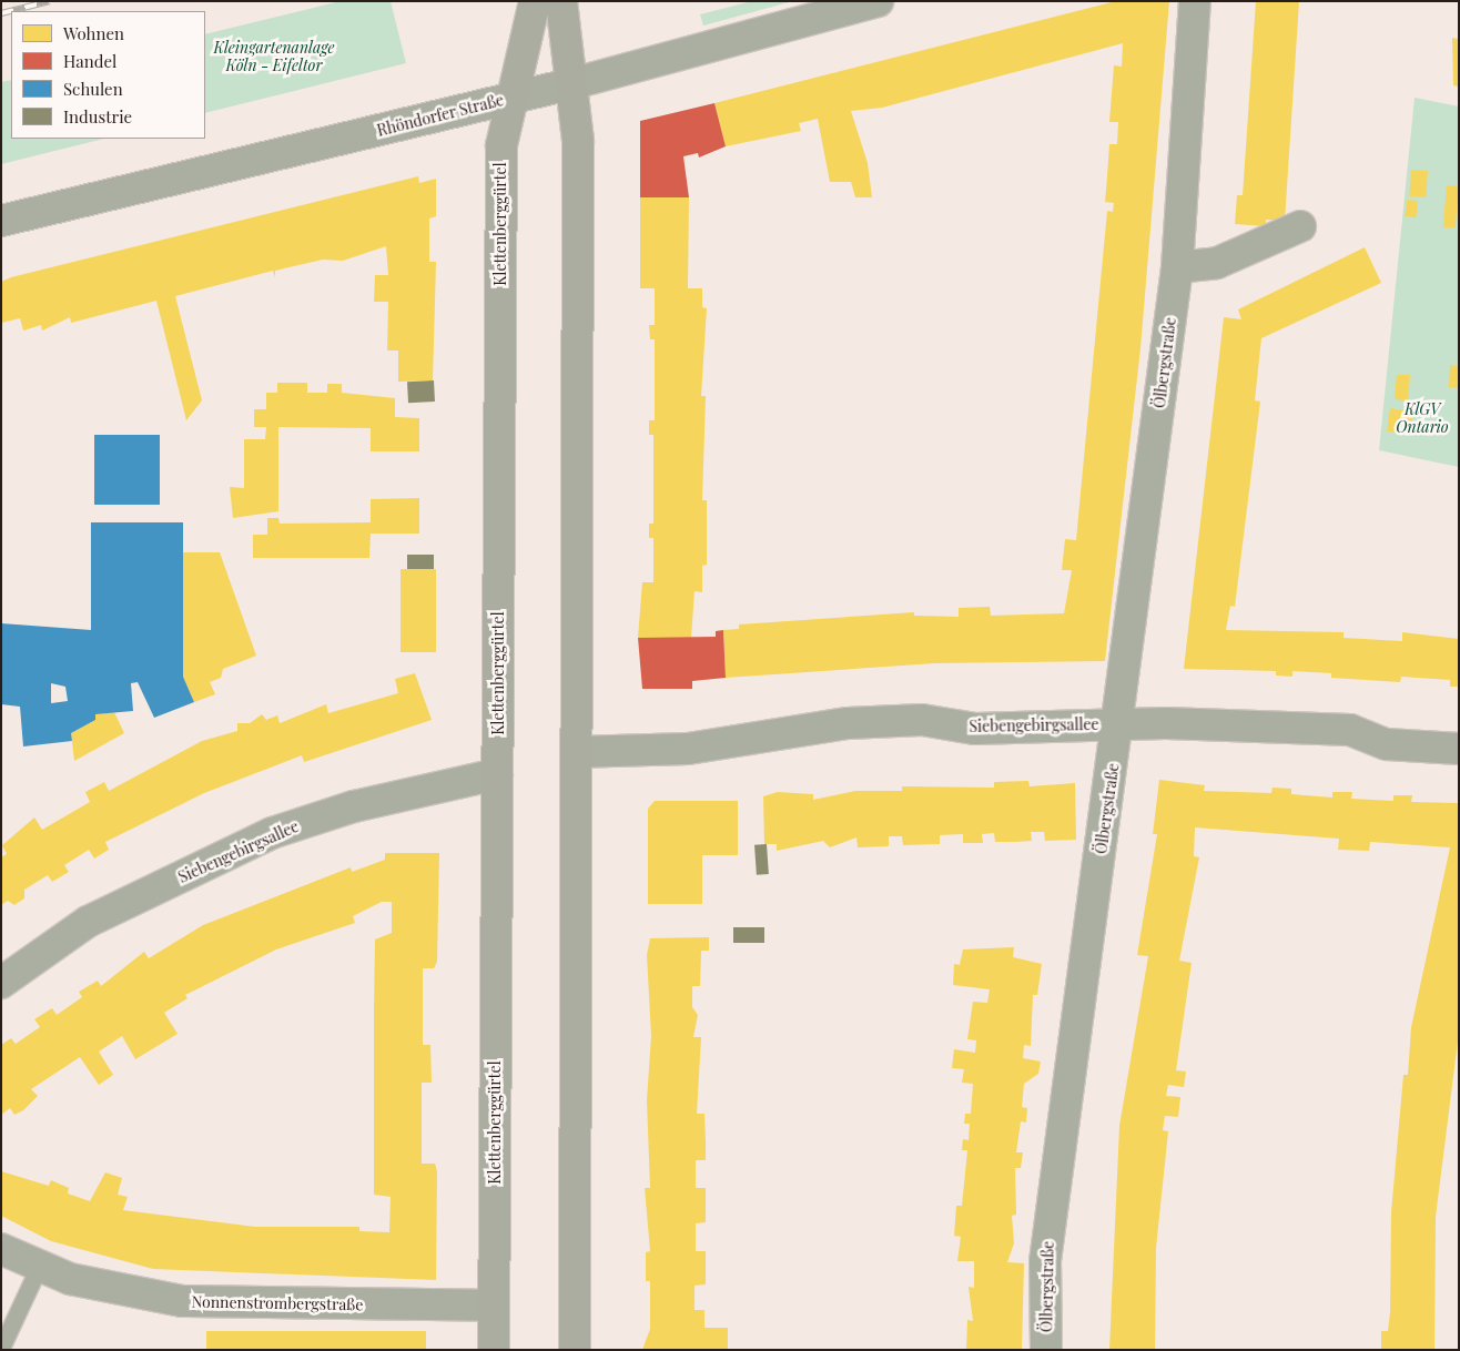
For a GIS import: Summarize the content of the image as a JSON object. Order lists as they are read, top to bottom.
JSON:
{
  "streets": {
    "main road": ["Klettenberggürtel"],
    "street": [
      "Rhöndorfer Straße",
      "Ölbergstraße",
      "Siebengebirgsallee",
      "Nonnenstrombergstraße"
    ]
  },
  "crossings": [
    ["Rhöndorfer Straße", "Klettenberggürtel"],
    ["Klettenberggürtel", "Siebengebirgsallee"],
    ["Klettenberggürtel", "Nonnenstrombergstraße"],
    ["Ölbergstraße", "Siebengebirgsallee"]
  ],
  "parks": ["Kleingartenanlage Köln - Eifeltor", "KlGV Ontario"],
  "legend": [
    "Wohnen",
    "Handel",
    "Schulen",
    "Industrie"
  ]
}
